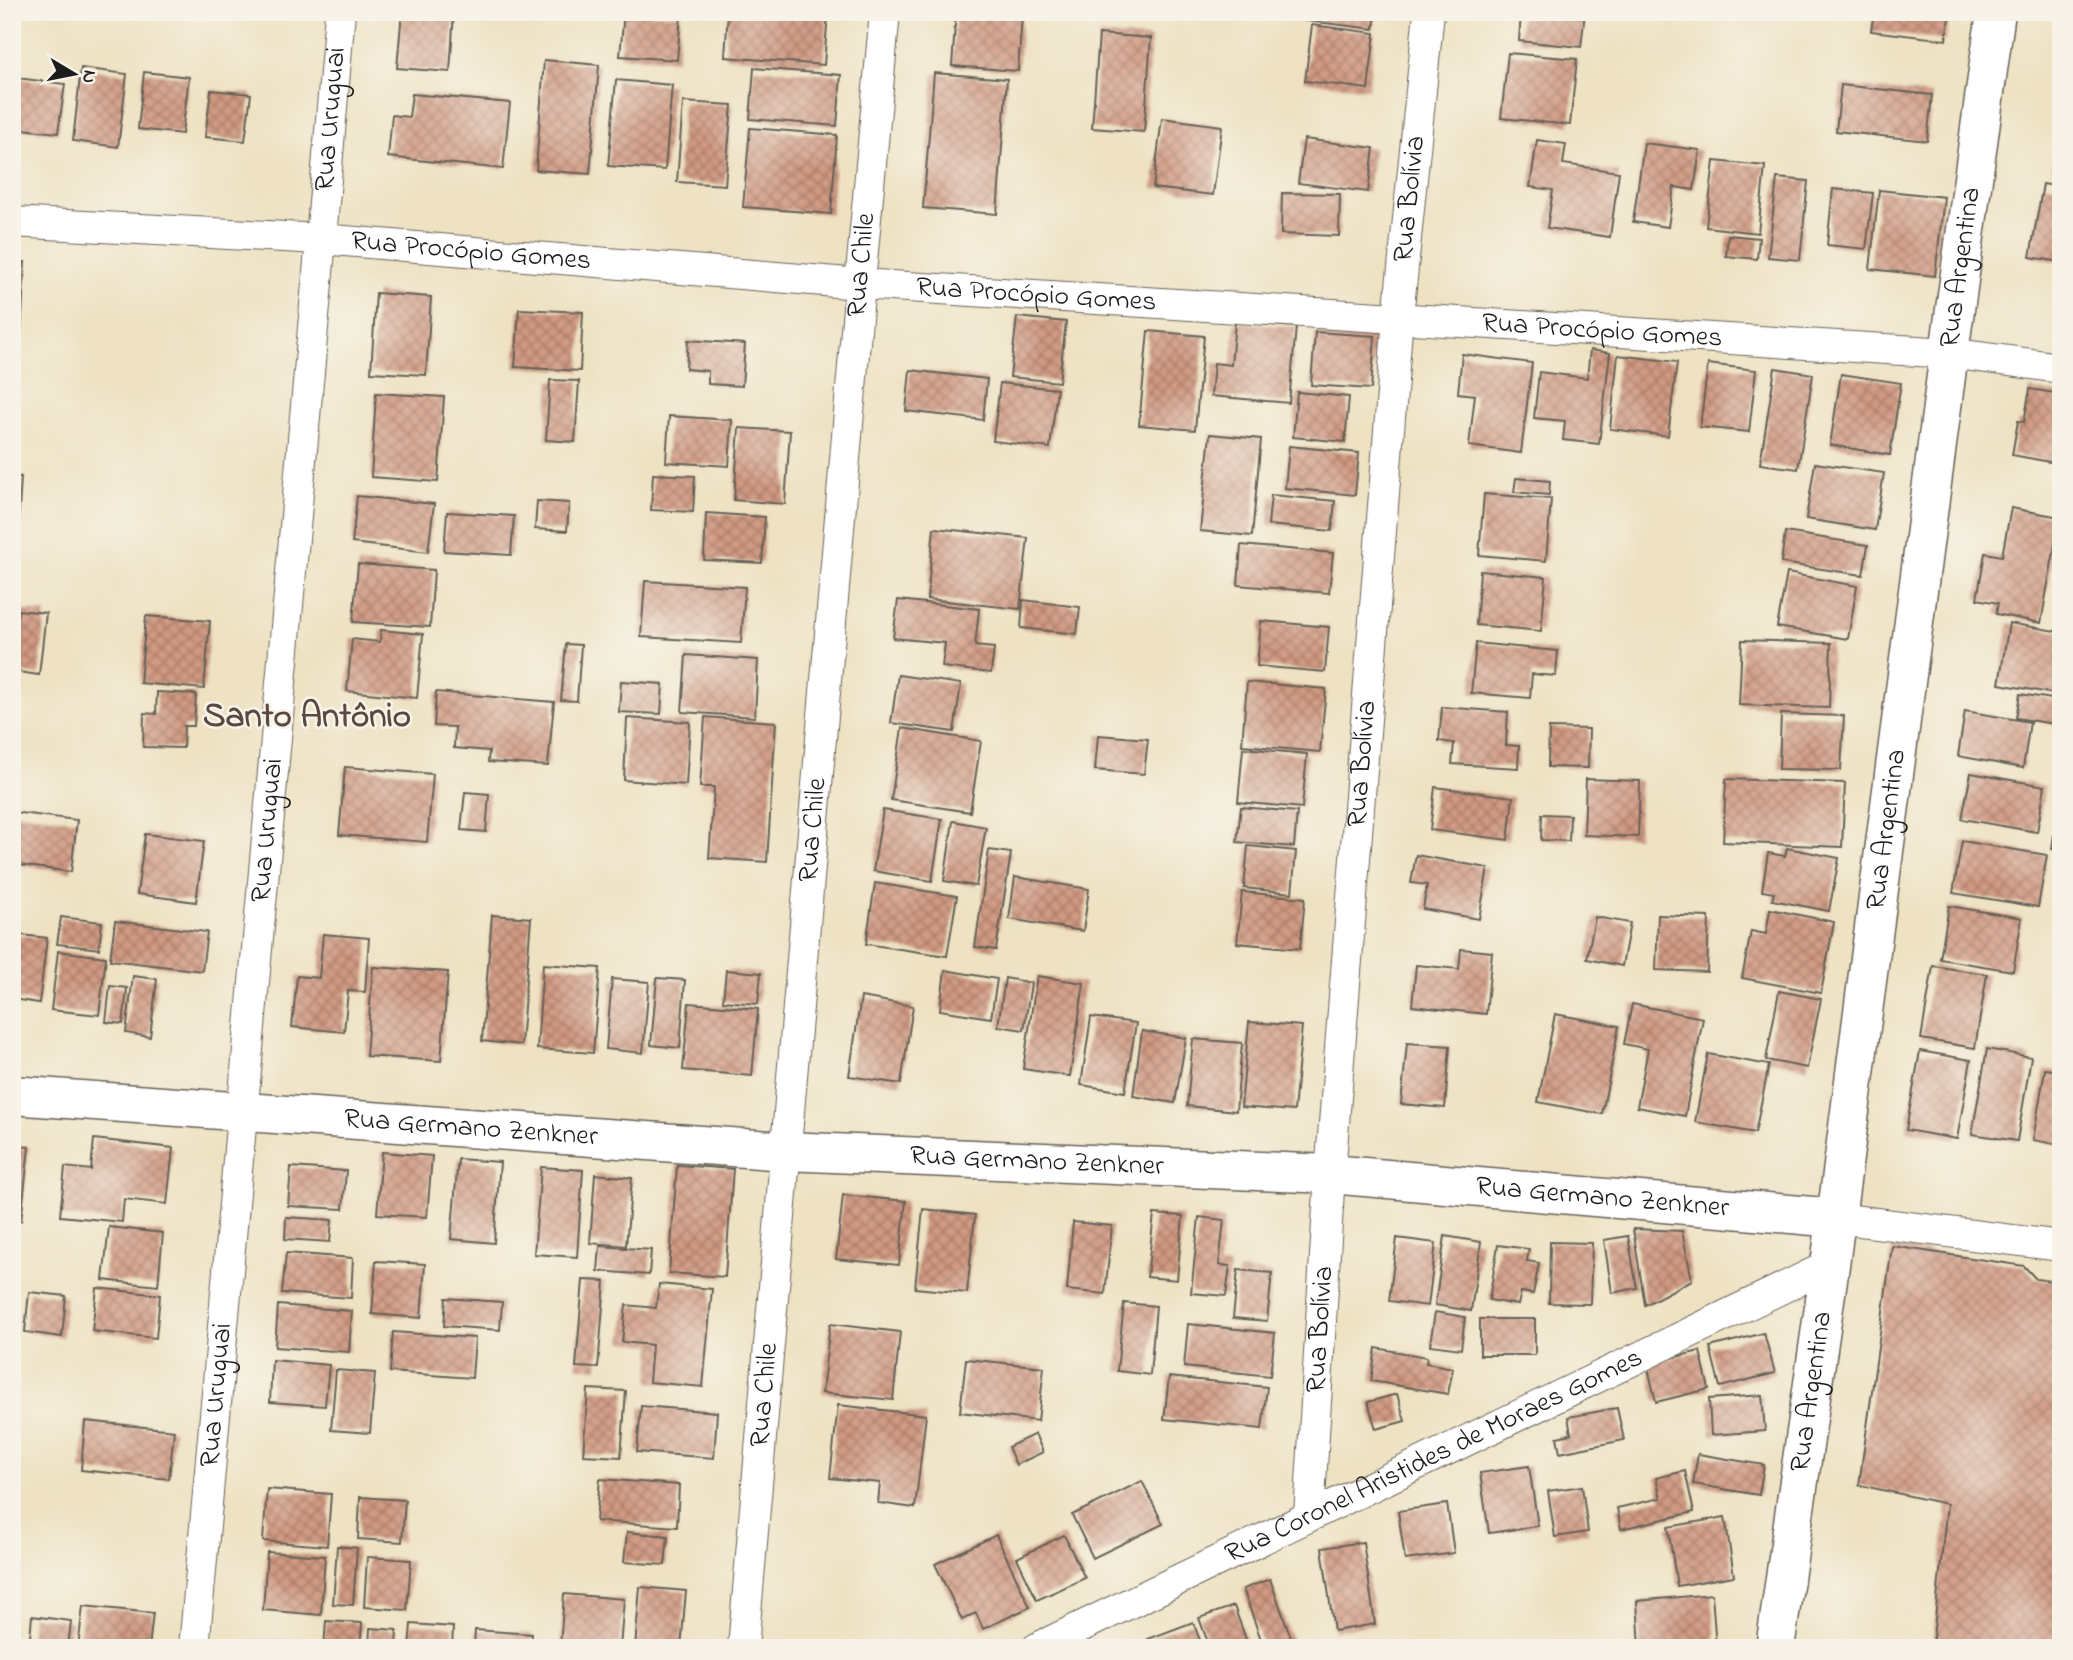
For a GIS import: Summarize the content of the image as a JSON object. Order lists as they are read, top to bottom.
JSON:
{
  "streets": {
    "street": [
      "Rua Uruguai",
      "Rua Bolívia",
      "Rua Procópio Gomes",
      "Rua Chile",
      "Rua Argentina",
      "Rua Germano Zenkner",
      "Rua Coronel Aristides de Moraes Gomes"
    ]
  },
  "crossings": [
    ["Rua Uruguai", "Rua Procópio Gomes"],
    ["Rua Uruguai", "Rua Germano Zenkner"],
    ["Rua Bolívia", "Rua Procópio Gomes"],
    ["Rua Bolívia", "Rua Germano Zenkner"],
    ["Rua Bolívia", "Rua Coronel Aristides de Moraes Gomes"],
    ["Rua Procópio Gomes", "Rua Chile"],
    ["Rua Procópio Gomes", "Rua Argentina"],
    ["Rua Chile", "Rua Germano Zenkner"],
    ["Rua Argentina", "Rua Germano Zenkner"],
    ["Rua Argentina", "Rua Coronel Aristides de Moraes Gomes"]
  ],
  "districts": ["Santo Antônio"],
  "north": "right"
}
